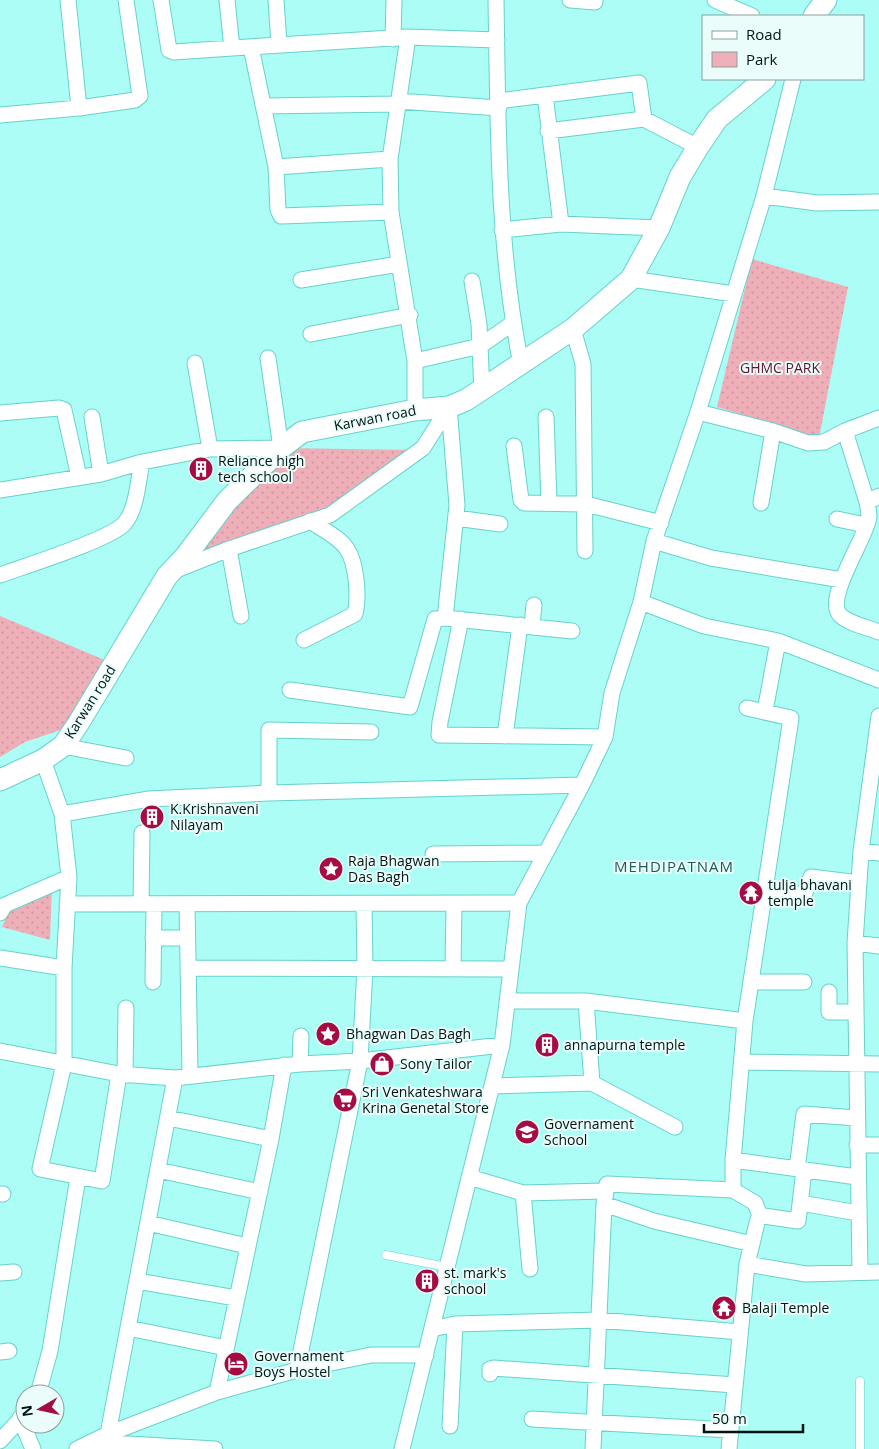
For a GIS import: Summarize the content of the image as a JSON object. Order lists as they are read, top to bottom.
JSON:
{
  "streets": {
    "street": ["Karwan road"]
  },
  "districts": ["MEHDIPATNAM"],
  "parks": ["GHMC PARK"],
  "places": {
    "building": [
      "Reliance high tech school",
      "K.Krishnaveni Nilayam",
      "annapurna temple",
      "st. mark's school"
    ],
    "place": ["Raja Bhagwan Das Bagh", "Bhagwan Das Bagh"],
    "temple": ["tulja bhavani temple", "Balaji Temple"],
    "shop": ["Sony Tailor"],
    "supermarket": ["Sri Venkateshwara Krina Genetal Store"],
    "school or university": ["Governament School"],
    "hotel": ["Governament Boys Hostel"]
  },
  "legend": ["Road", "Park"],
  "scale_bar": "50 m",
  "north": "left"
}
